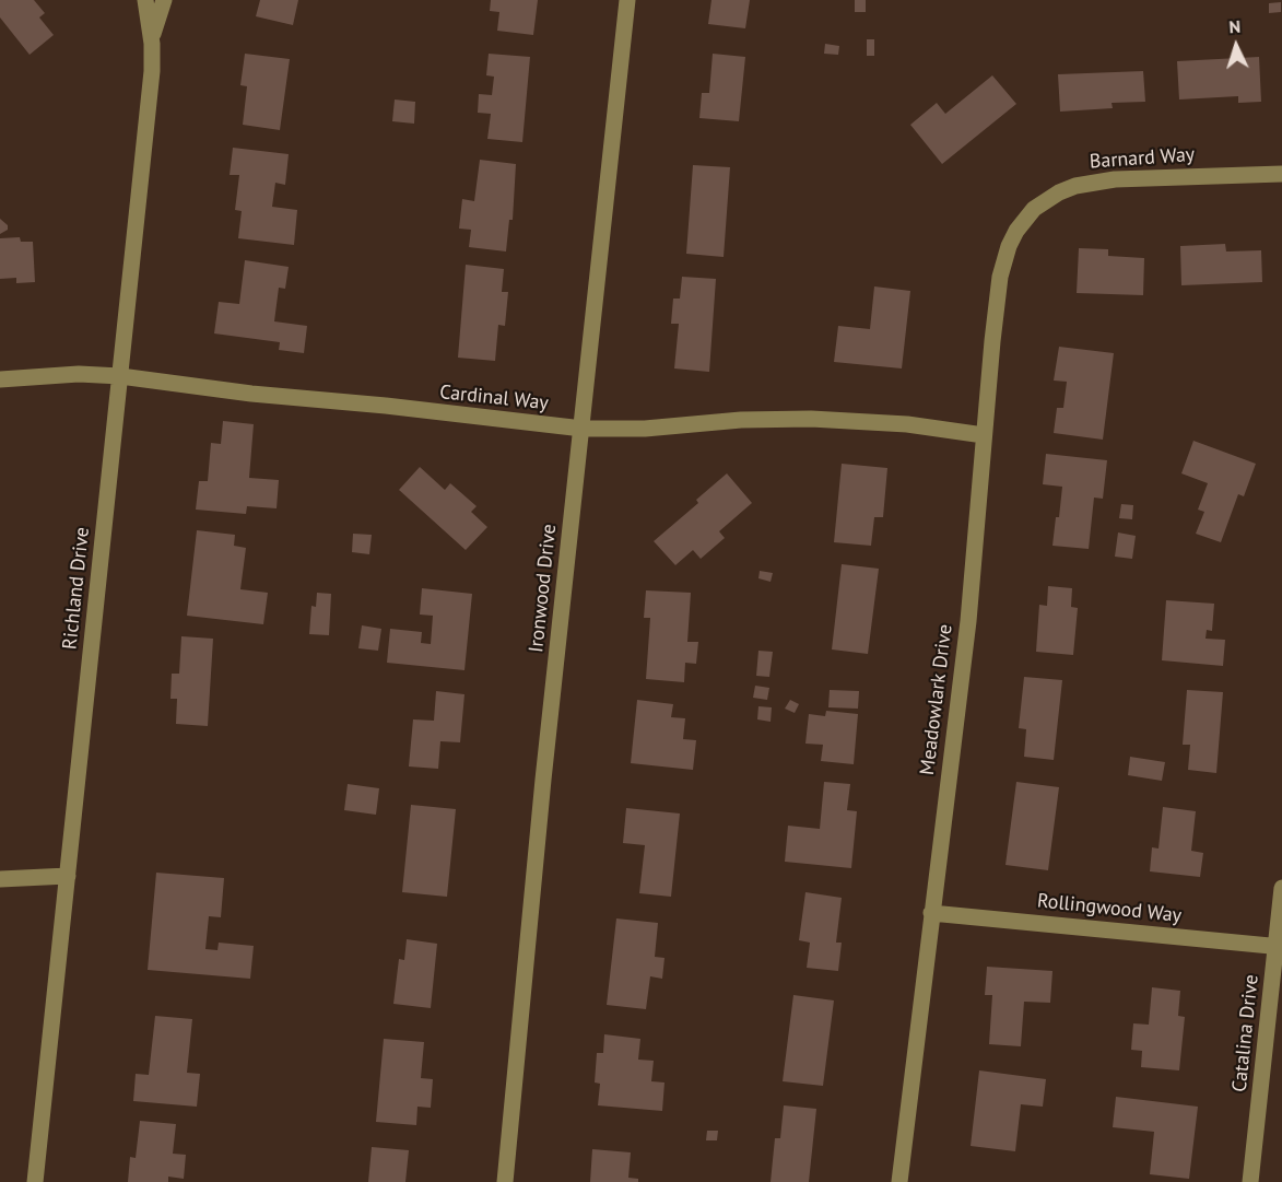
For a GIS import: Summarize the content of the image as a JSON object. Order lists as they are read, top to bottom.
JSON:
{
  "streets": {
    "street": [
      "Barnard Way",
      "Cardinal Way",
      "Richland Drive",
      "Ironwood Drive",
      "Meadowlark Drive",
      "Rollingwood Way",
      "Catalina Drive"
    ]
  },
  "crossings": [
    ["Barnard Way", "Meadowlark Drive"],
    ["Cardinal Way", "Richland Drive"],
    ["Cardinal Way", "Ironwood Drive"],
    ["Cardinal Way", "Meadowlark Drive"],
    ["Meadowlark Drive", "Rollingwood Way"],
    ["Rollingwood Way", "Catalina Drive"]
  ],
  "north": "top"
}
